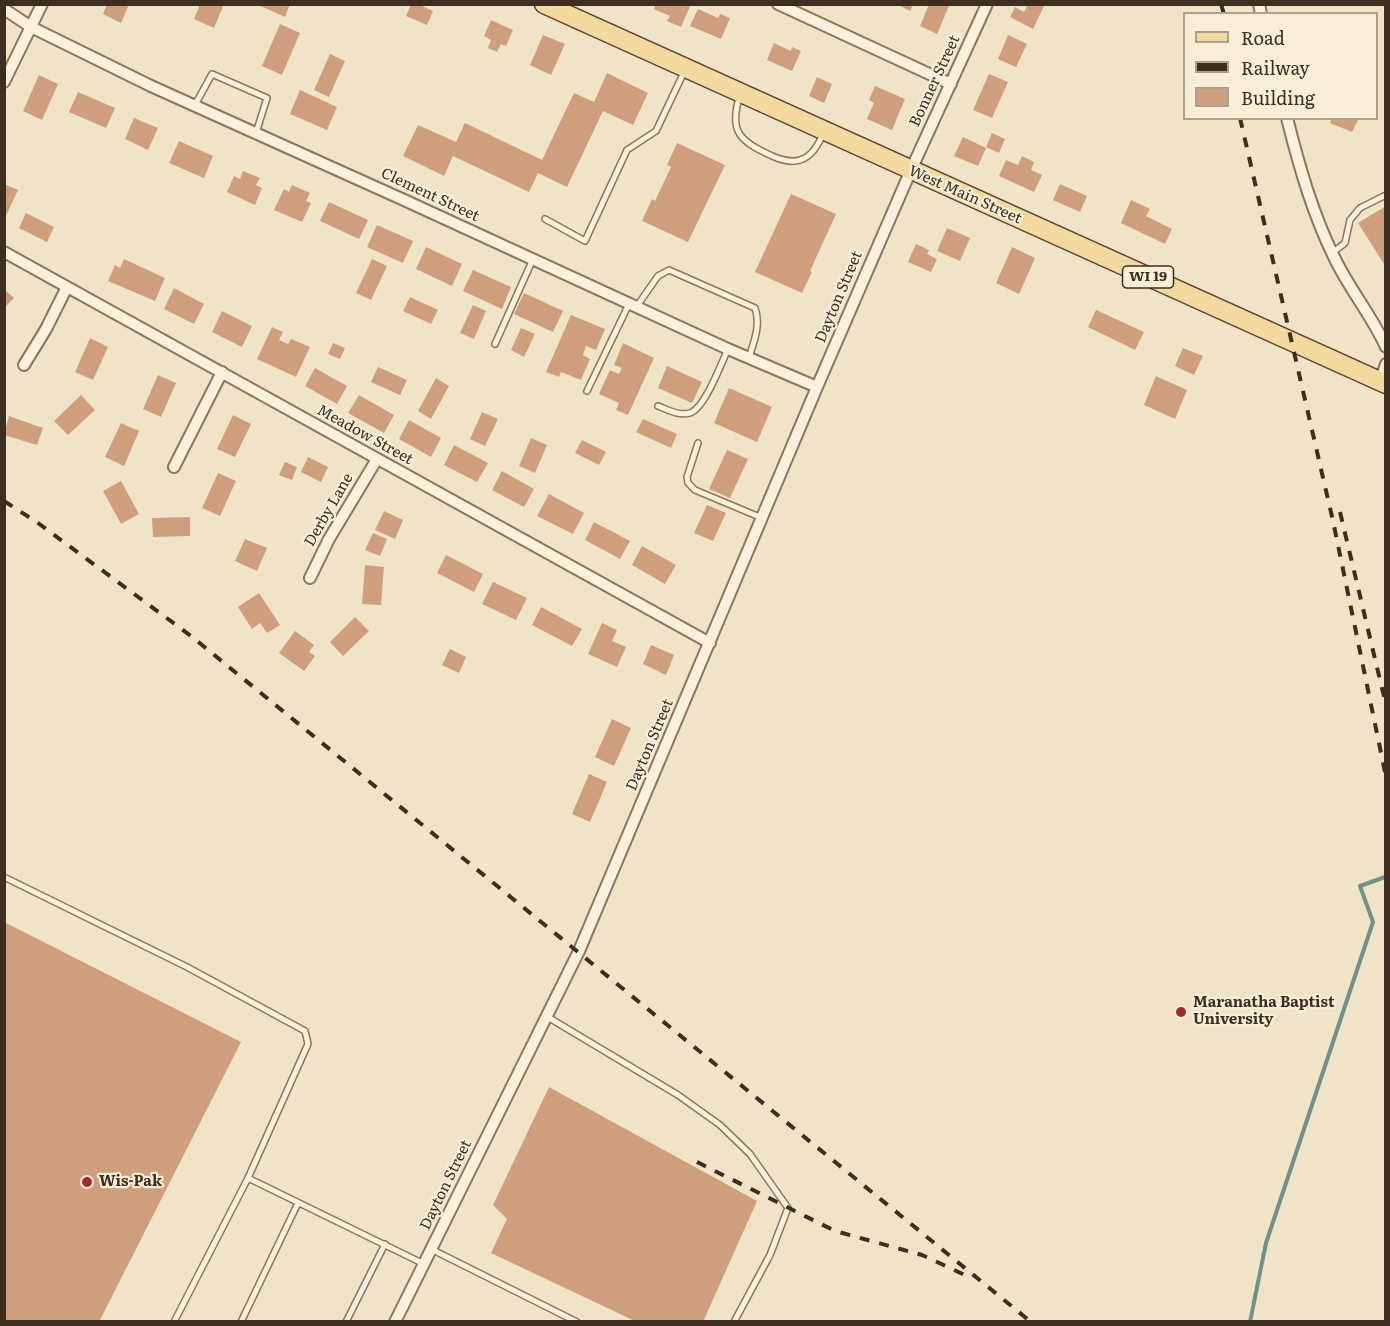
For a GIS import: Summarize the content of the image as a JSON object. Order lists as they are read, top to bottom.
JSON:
{
  "streets": {
    "main road": ["West Main Street", "WI 19"],
    "street": [
      "Bonner Street",
      "Clement Street",
      "Dayton Street",
      "Meadow Street",
      "Derby Lane"
    ]
  },
  "crossings": [
    ["Bonner Street", "West Main Street"],
    ["Bonner Street", "Dayton Street"],
    ["Clement Street", "Dayton Street"],
    ["West Main Street", "Dayton Street"],
    ["Dayton Street", "Meadow Street"],
    ["Meadow Street", "Derby Lane"]
  ],
  "places": ["Maranatha Baptist University", "Wis-Pak"],
  "legend": ["Road", "Railway", "Building"]
}
